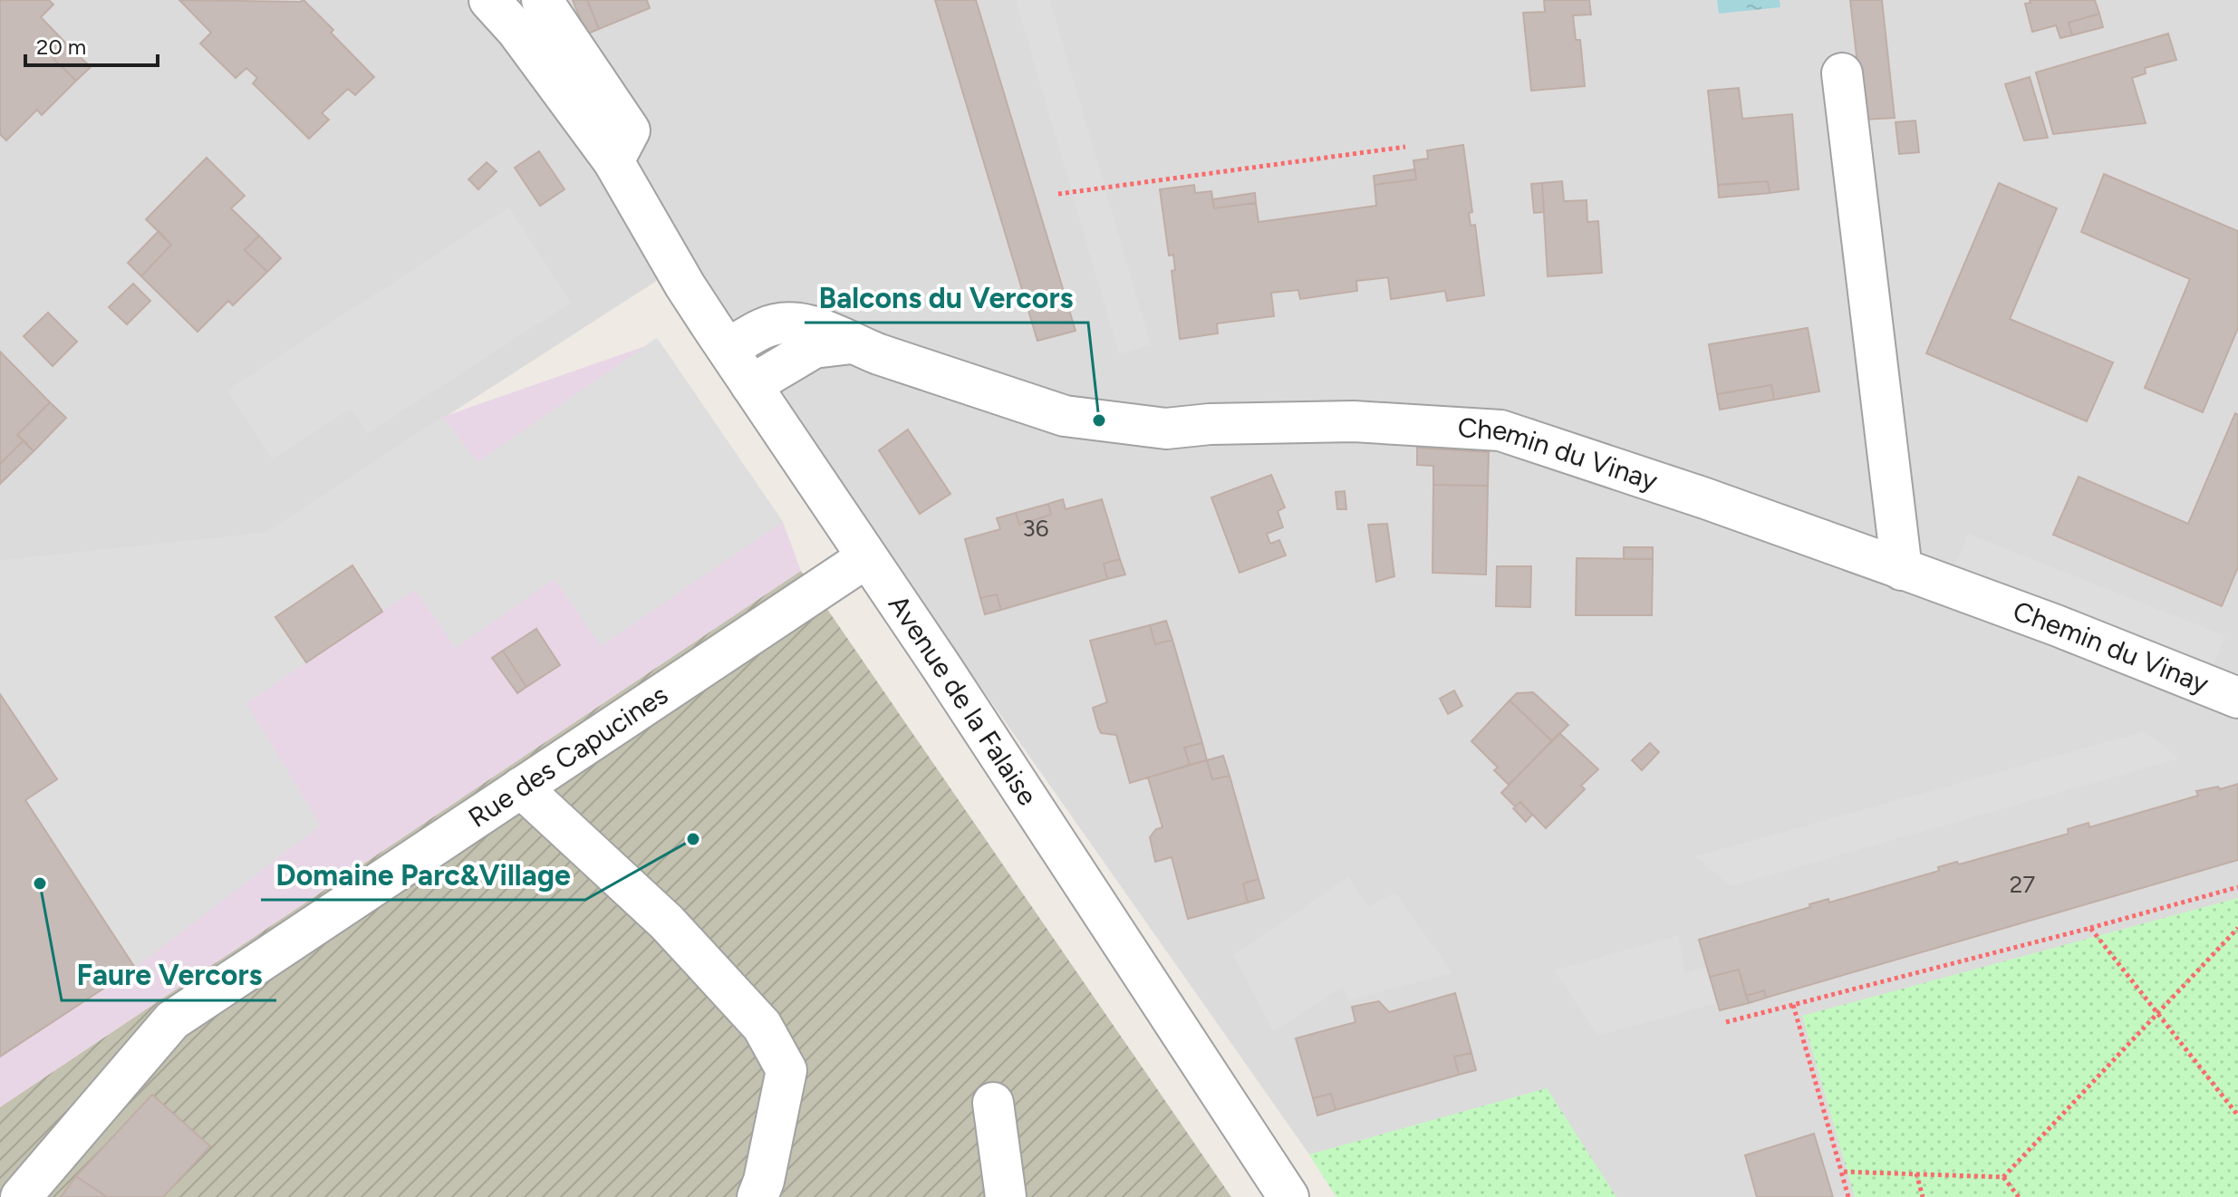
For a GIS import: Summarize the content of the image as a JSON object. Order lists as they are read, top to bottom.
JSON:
{
  "streets": {
    "street": ["Chemin du Vinay", "Avenue de la Falaise", "Rue des Capucines"]
  },
  "crossings": [
    ["Chemin du Vinay", "Avenue de la Falaise"],
    ["Avenue de la Falaise", "Rue des Capucines"]
  ],
  "places": ["Balcons du Vercors", "Domaine Parc&Village", "Faure Vercors"],
  "house_numbers": ["36", "27"],
  "scale_bar": "20 m"
}
